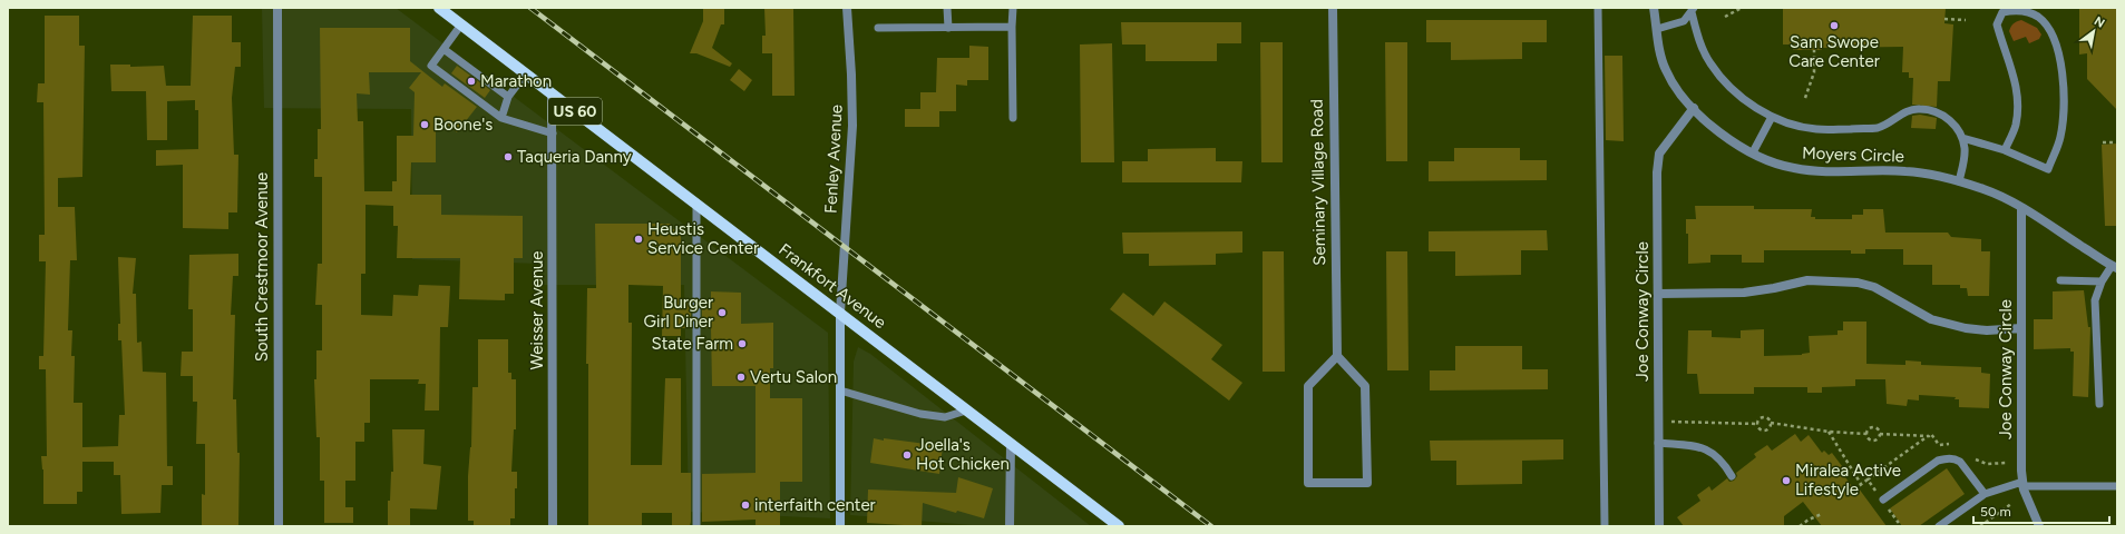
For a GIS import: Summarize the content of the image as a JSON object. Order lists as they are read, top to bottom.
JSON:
{
  "streets": {
    "main road": ["US 60", "Frankfort Avenue"],
    "street": [
      "Moyers Circle",
      "Fenley Avenue",
      "Seminary Village Road",
      "South Crestmoor Avenue",
      "Weisser Avenue",
      "Joe Conway Circle"
    ]
  },
  "crossings": [
    ["Moyers Circle", "Joe Conway Circle"],
    ["Fenley Avenue", "Frankfort Avenue"],
    ["Frankfort Avenue", "Weisser Avenue"]
  ],
  "places": [
    "Sam Swope Care Center",
    "Marathon",
    "Boone's",
    "Taqueria Danny",
    "Heustis Service Center",
    "Burger Girl Diner",
    "State Farm",
    "Vertu Salon",
    "Joella's Hot Chicken",
    "Miralea Active Lifestyle",
    "interfaith center"
  ],
  "scale_bar": "50 m",
  "north": "top right"
}
